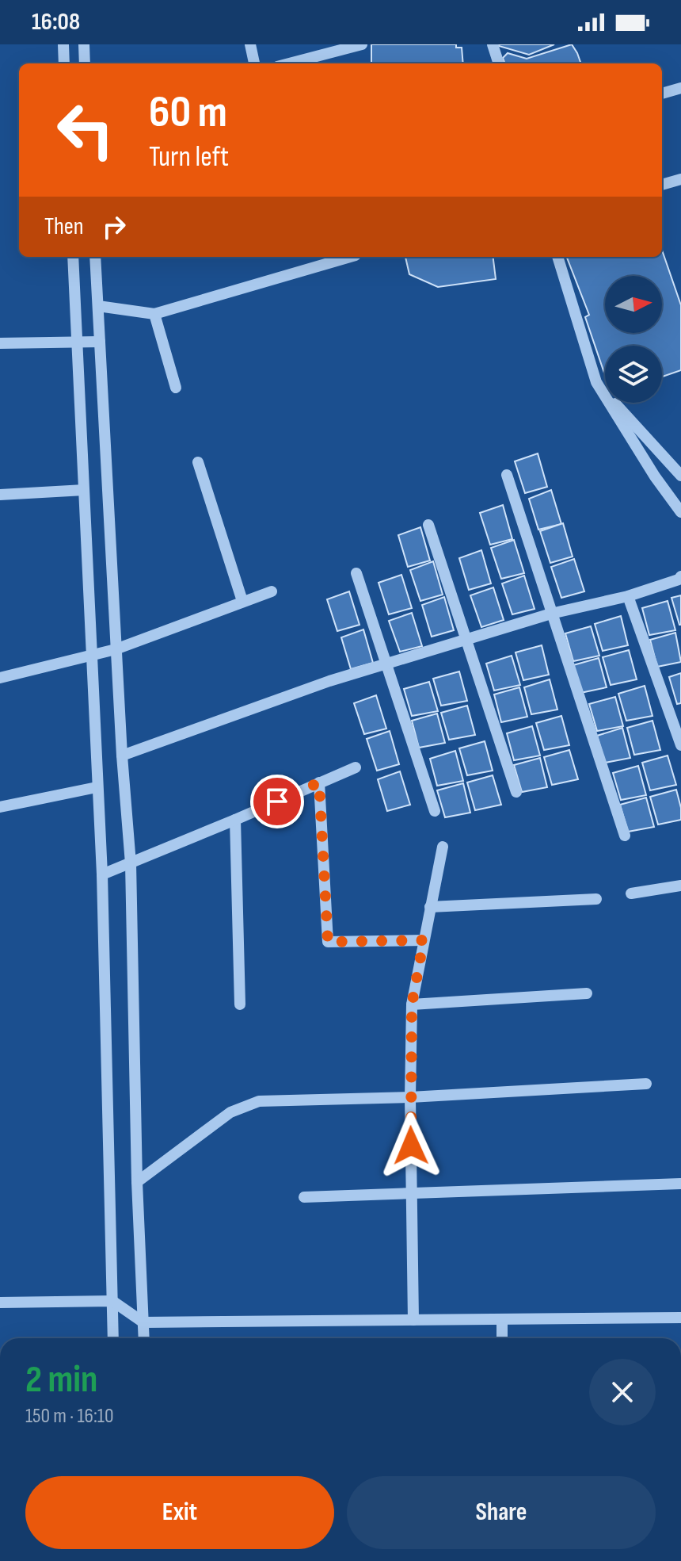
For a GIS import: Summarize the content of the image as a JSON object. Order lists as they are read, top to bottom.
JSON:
{
  "north": "right",
  "page": {
    "status": "16:08",
    "turn": ["60 m", "Turn left"],
    "then": "Then",
    "heading": ["2 min", "150 m · 16:10"],
    "buttons": ["Exit", "Share"]
  }
}
